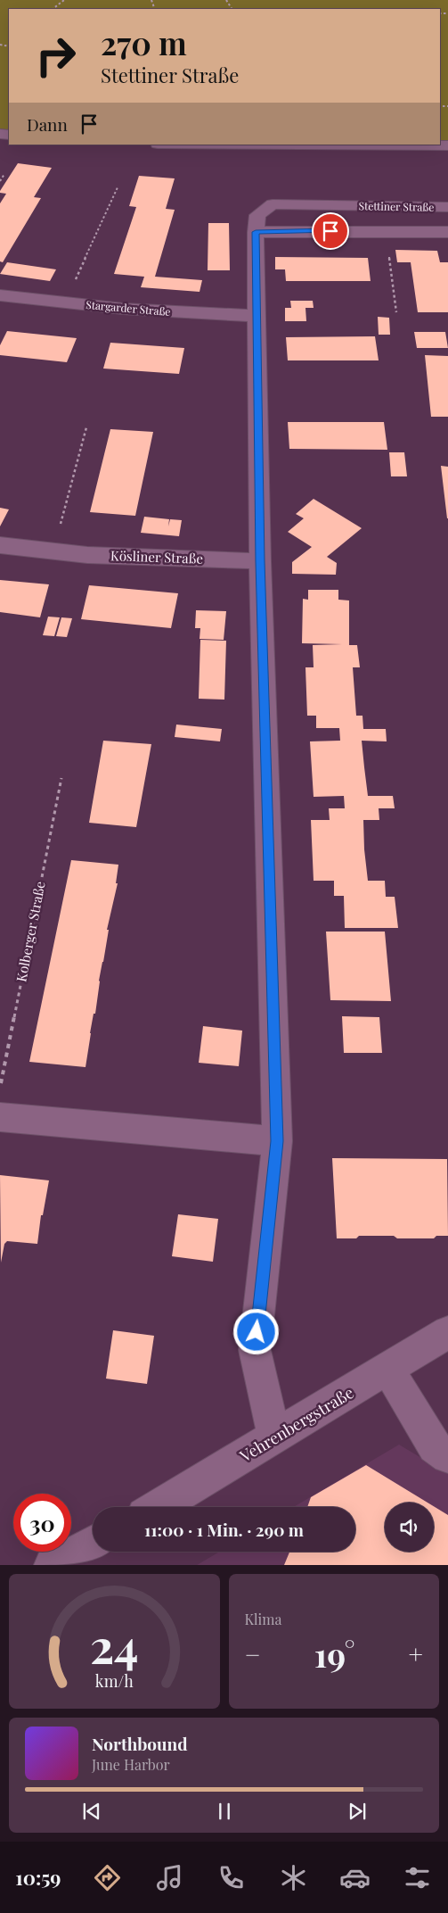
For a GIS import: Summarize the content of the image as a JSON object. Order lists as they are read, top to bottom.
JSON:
{
  "streets": {
    "street": [
      "Stettiner Straße",
      "Stargarder Straße",
      "Kösliner Straße",
      "Vehrenbergstraße"
    ],
    "path": ["Kolberger Straße"]
  },
  "crossings": [
    ["Stettiner Straße", "Stargarder Straße"],
    ["Stettiner Straße", "Kösliner Straße"],
    ["Stettiner Straße", "Vehrenbergstraße"]
  ],
  "page": {
    "turn": ["270 m", "Stettiner Straße"],
    "then": "Dann",
    "limit": "30",
    "trip": "11:00 · 1 Min. · 290 m",
    "tile": "Klima",
    "heat": ["−", "19°", "+"],
    "song": ["Northbound", "June Harbor"],
    "tabs": "10:59",
    "gauge": ["24", "km/h"]
  }
}
